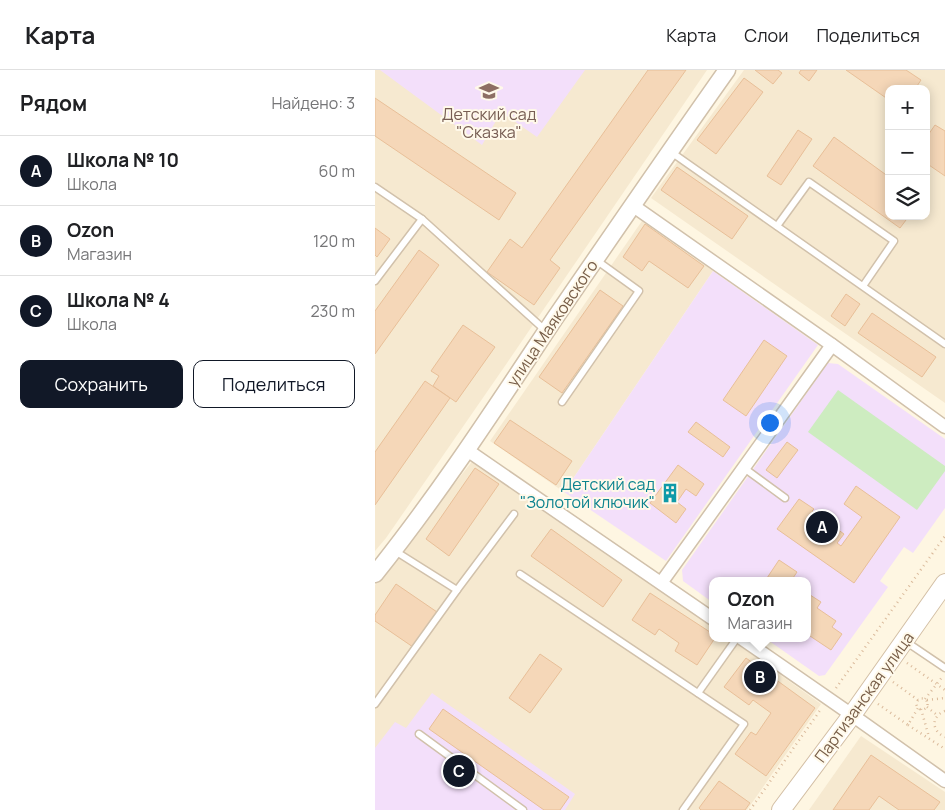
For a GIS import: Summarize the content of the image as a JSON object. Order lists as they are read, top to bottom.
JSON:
{
  "streets": {
    "main road": ["Партизанская улица"],
    "street": ["улица Маяковского"]
  },
  "places": {
    "school or university": ["Детский сад \"Сказка\""],
    "building": ["Детский сад \"Золотой ключик\""]
  },
  "page": {
    "header": "Карта",
    "nav": ["Карта", "Слои", "Поделиться"],
    "heading": ["Рядом", "Найдено: 3"],
    "map_buttons": ["+", "−"],
    "list": [
      {
        "mark": "A",
        "name": "Школа № 10",
        "note": "Школа",
        "value": "60 m"
      },
      {
        "mark": "B",
        "name": "Ozon",
        "note": "Магазин",
        "value": "120 m"
      },
      {
        "mark": "C",
        "name": "Школа № 4",
        "note": "Школа",
        "value": "230 m"
      }
    ],
    "buttons": ["Сохранить", "Поделиться"],
    "pins": ["A", "B", "C"],
    "popup": ["Ozon", "Магазин"]
  }
}
